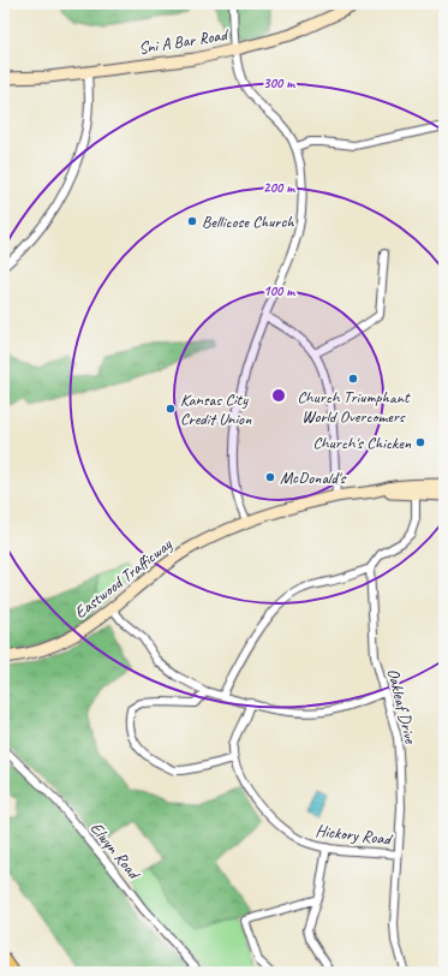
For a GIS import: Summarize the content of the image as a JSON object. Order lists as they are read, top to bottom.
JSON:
{
  "streets": {
    "main road": ["Sni A Bar Road", "Eastwood Trafficway"],
    "street": ["Oakleaf Drive", "Hickory Road", "Elwyn Road"]
  },
  "crossings": [
    ["Oakleaf Drive", "Hickory Road"]
  ],
  "places": [
    "Bellicose Church",
    "Church Triumphant World Overcomers",
    "Kansas City Credit Union",
    "Church's Chicken",
    "McDonald's"
  ],
  "rings": ["300 m", "200 m", "100 m"]
}
